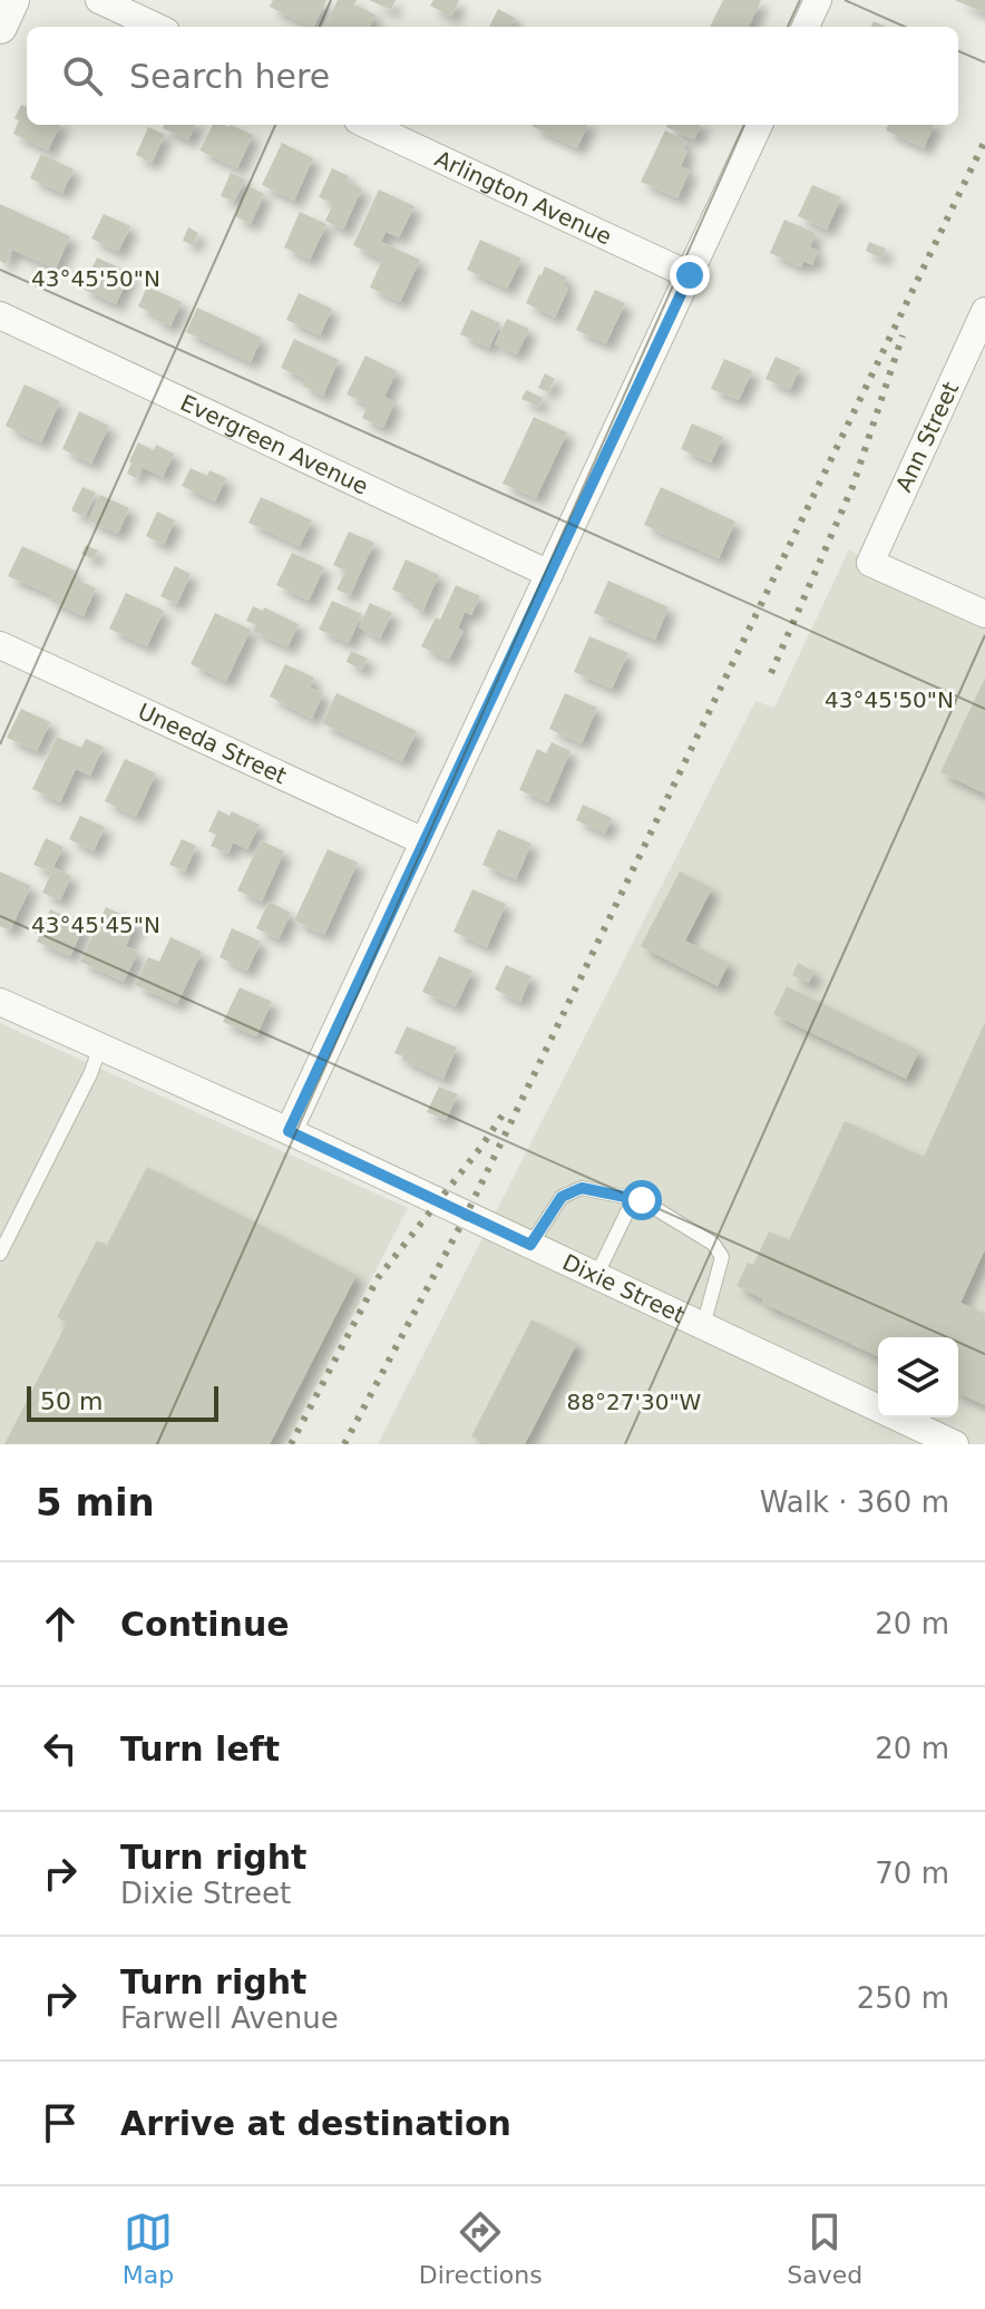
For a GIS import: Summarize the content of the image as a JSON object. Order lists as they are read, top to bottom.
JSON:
{
  "streets": {
    "street": [
      "Arlington Avenue",
      "Ann Street",
      "Evergreen Avenue",
      "Uneeda Street",
      "Dixie Street"
    ]
  },
  "scale_bar": "50 m",
  "page": {
    "search": "Search here",
    "scale": "50 m",
    "heading": ["5 min", "Walk · 360 m"],
    "list": [
      ["Continue", "20 m"],
      ["Turn left", "20 m"],
      ["Turn right", "Dixie Street", "70 m"],
      ["Turn right", "Farwell Avenue", "250 m"],
      "Arrive at destination"
    ],
    "nav": ["Map", "Directions", "Saved"]
  },
  "coordinates": ["43°45'50\"N", "43°45'45\"N", "88°27'30\"W"]
}
